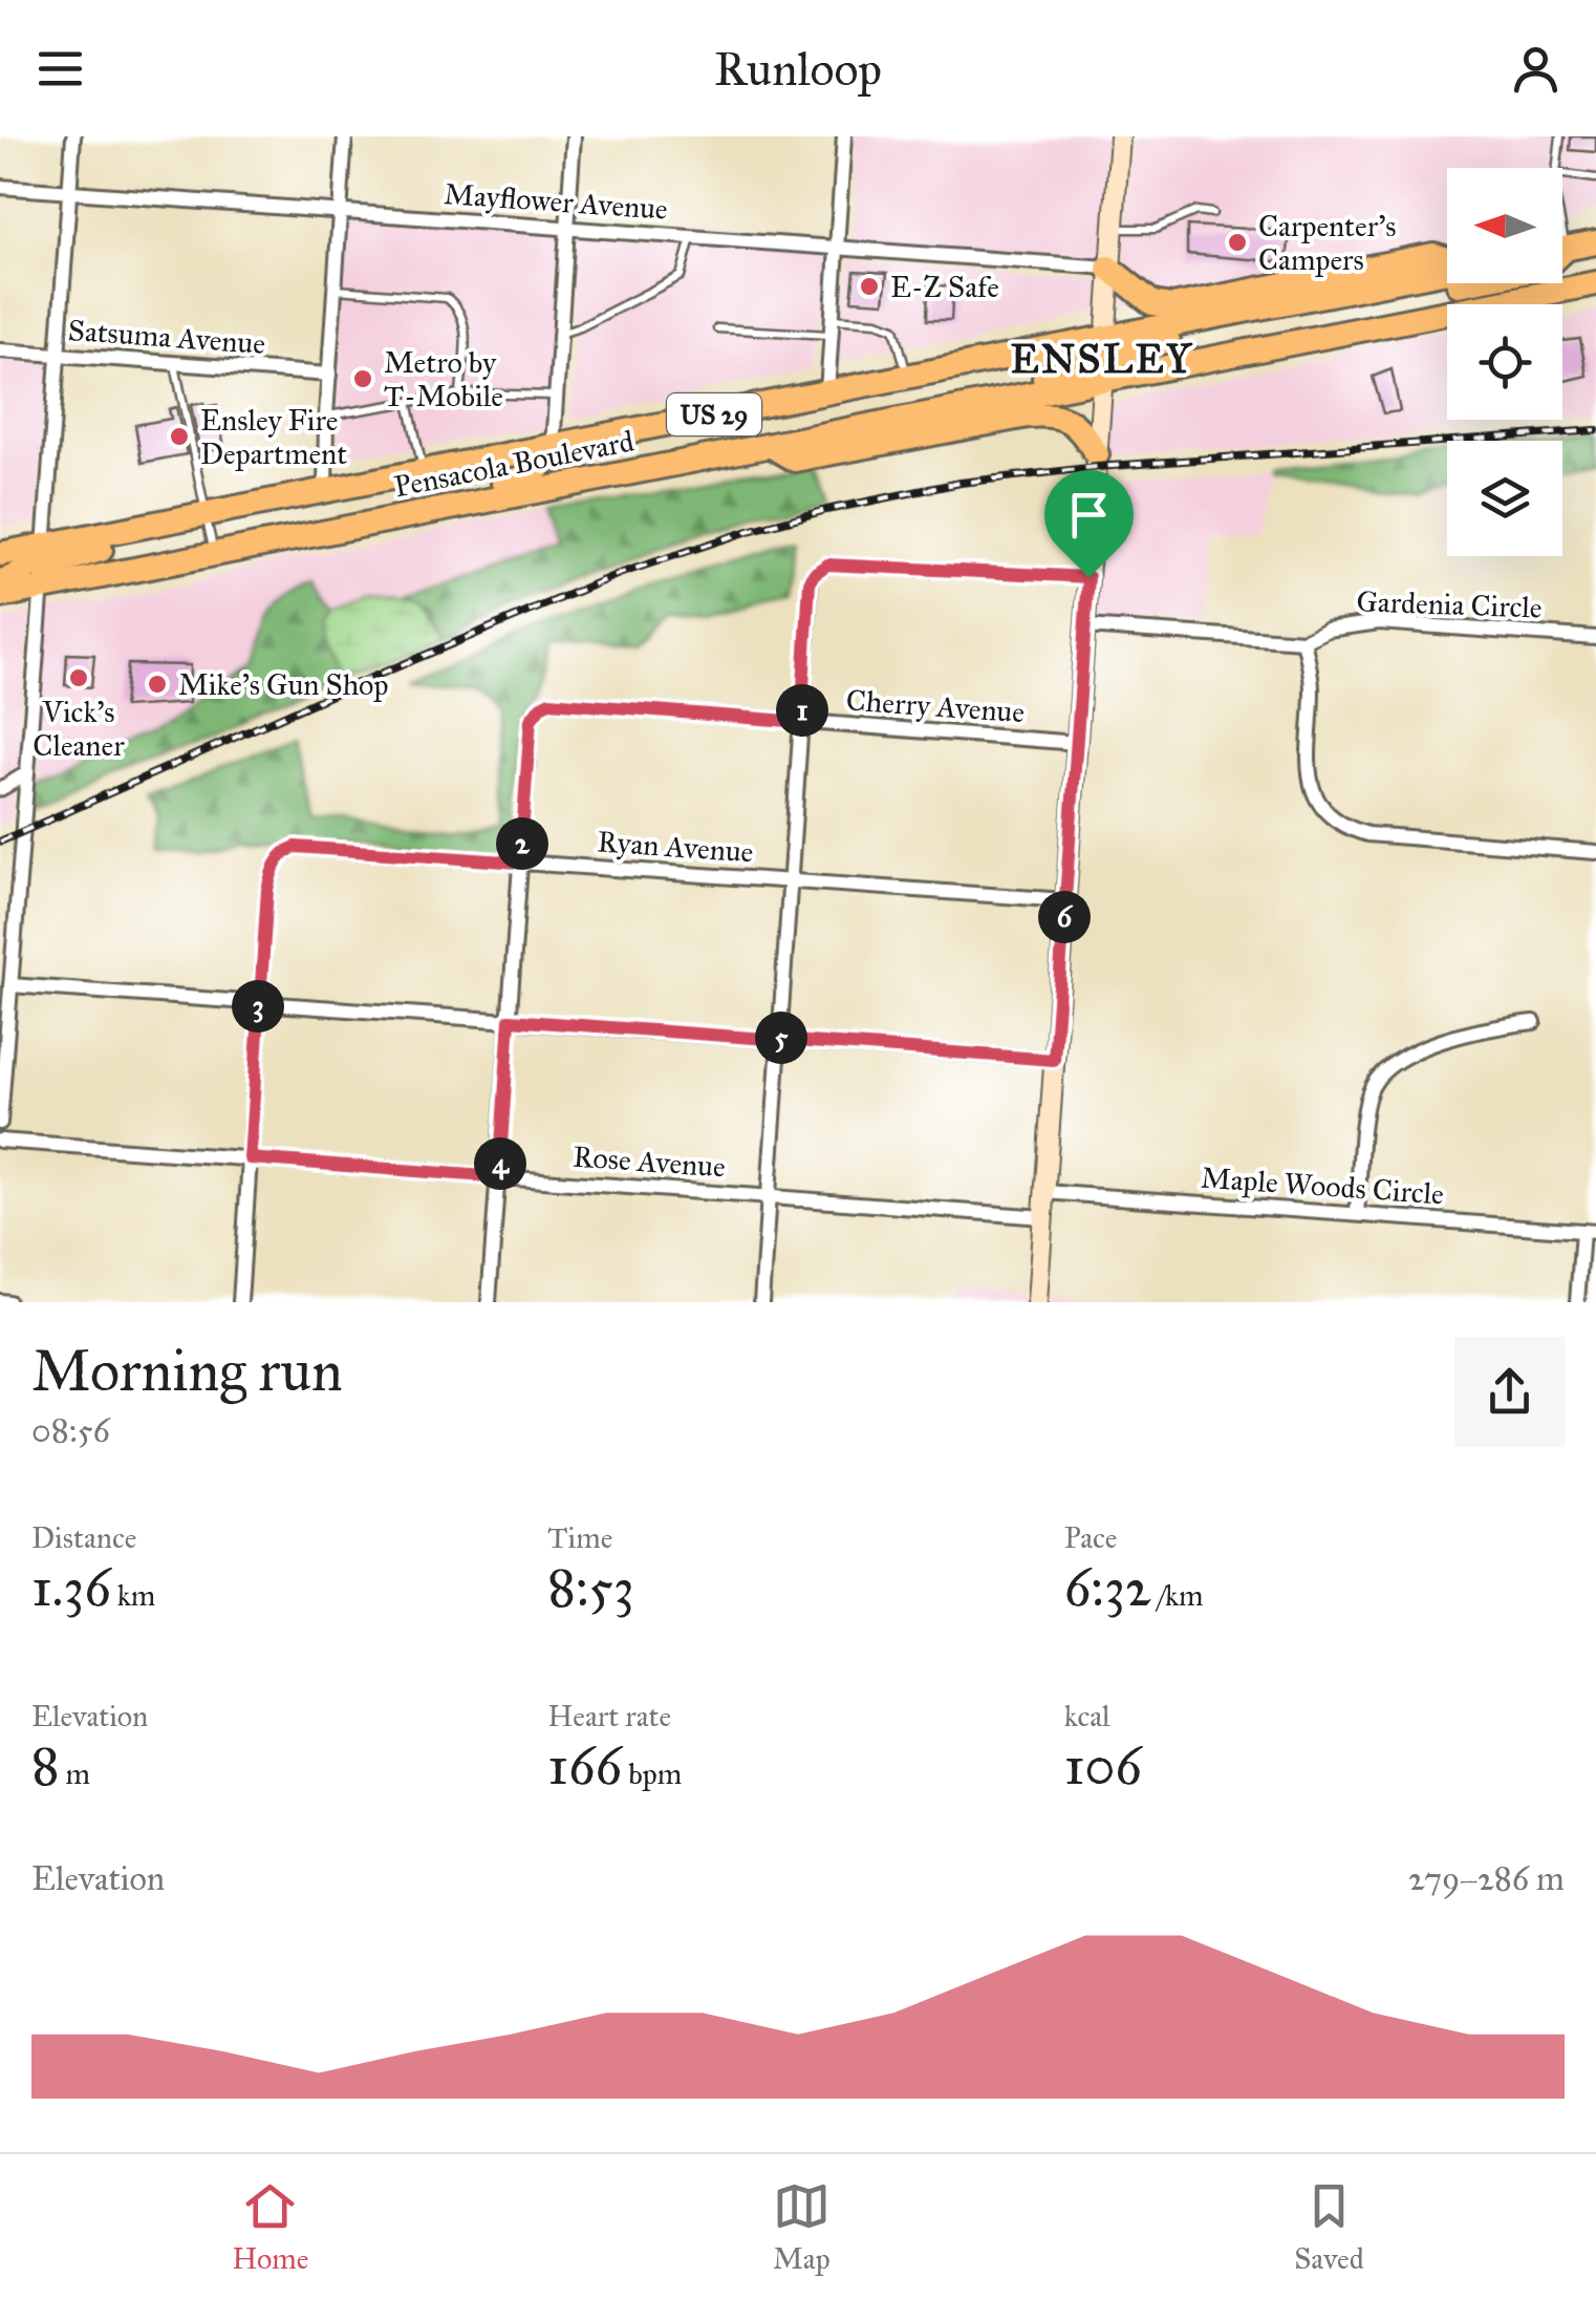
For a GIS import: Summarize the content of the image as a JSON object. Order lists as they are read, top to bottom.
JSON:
{
  "streets": {
    "highway": ["US 29", "Pensacola Boulevard"],
    "street": [
      "Mayflower Avenue",
      "Satsuma Avenue",
      "Gardenia Circle",
      "Cherry Avenue",
      "Ryan Avenue",
      "Rose Avenue",
      "Maple Woods Circle"
    ]
  },
  "crossings": [
    ["Cherry Avenue", "Ryan Avenue"]
  ],
  "districts": ["ENSLEY"],
  "places": [
    "Carpenter's Campers",
    "E-Z Safe",
    "Metro by T-Mobile",
    "Ensley Fire Department",
    "Vick's Cleaner",
    "Mike's Gun Shop"
  ],
  "north": "left",
  "page": {
    "header": "Runloop",
    "pins": [
      "1",
      "2",
      "6",
      "3",
      "5",
      "4"
    ],
    "heading": ["Morning run", "08:56"],
    "stats": [
      ["Distance", "1.36 km"],
      ["Time", "8:53"],
      ["Pace", "6:32 /km"],
      ["Elevation", "8 m"],
      ["Heart rate", "166 bpm"],
      ["kcal", "106"]
    ],
    "chart": ["Elevation", "279–286 m"],
    "tabs": ["Home", "Map", "Saved"]
  }
}
